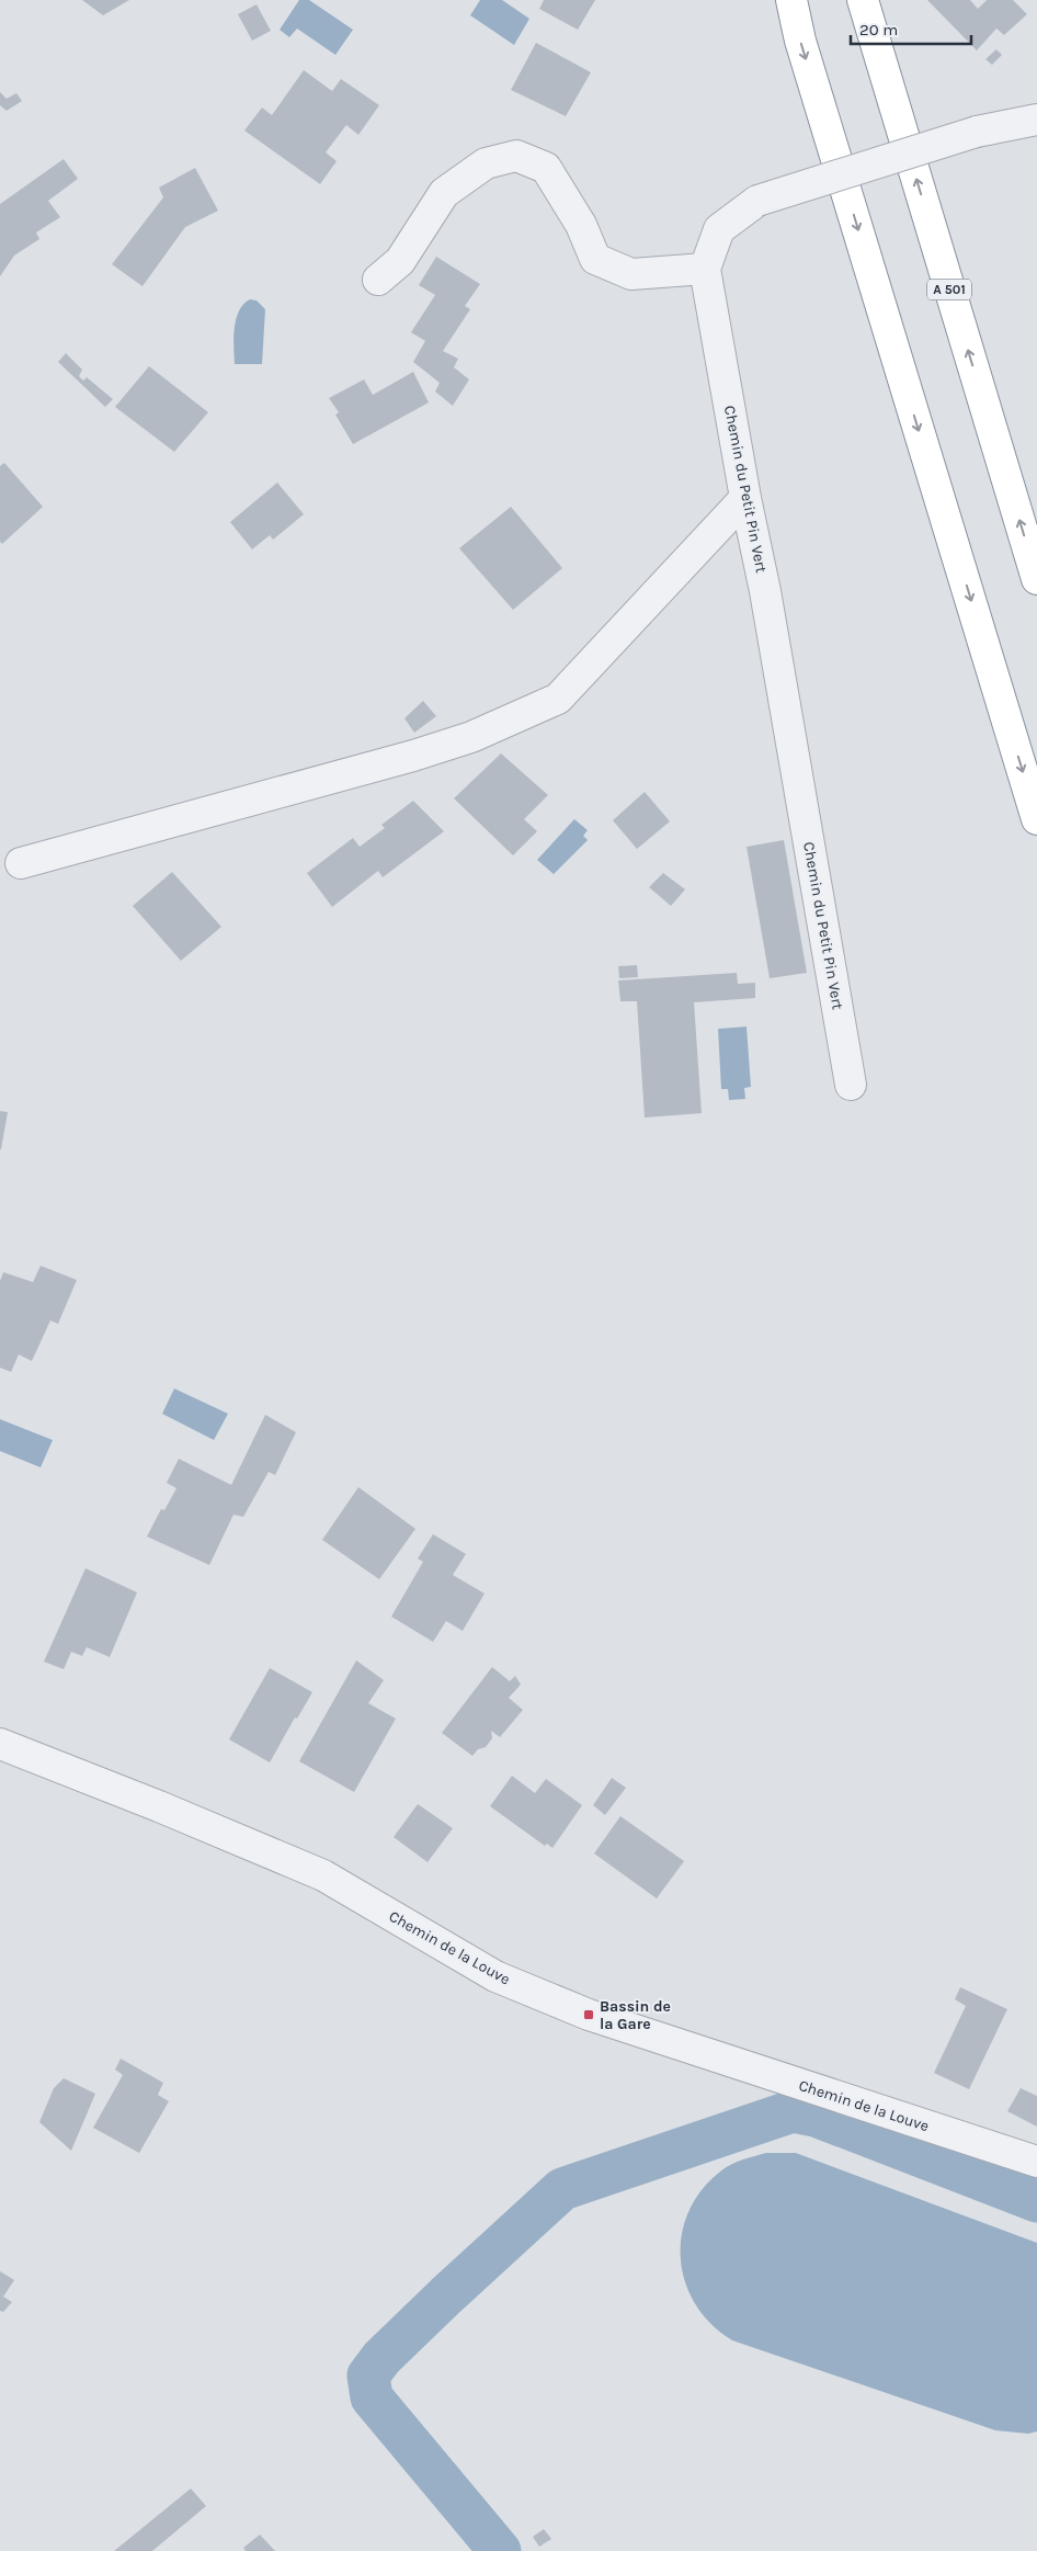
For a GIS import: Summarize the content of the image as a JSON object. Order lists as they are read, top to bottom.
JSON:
{
  "streets": {
    "highway": ["A 501"],
    "street": ["Chemin du Petit Pin Vert", "Chemin de la Louve"]
  },
  "places": {
    "transit": ["Bassin de la Gare"]
  },
  "scale_bar": "20 m"
}
